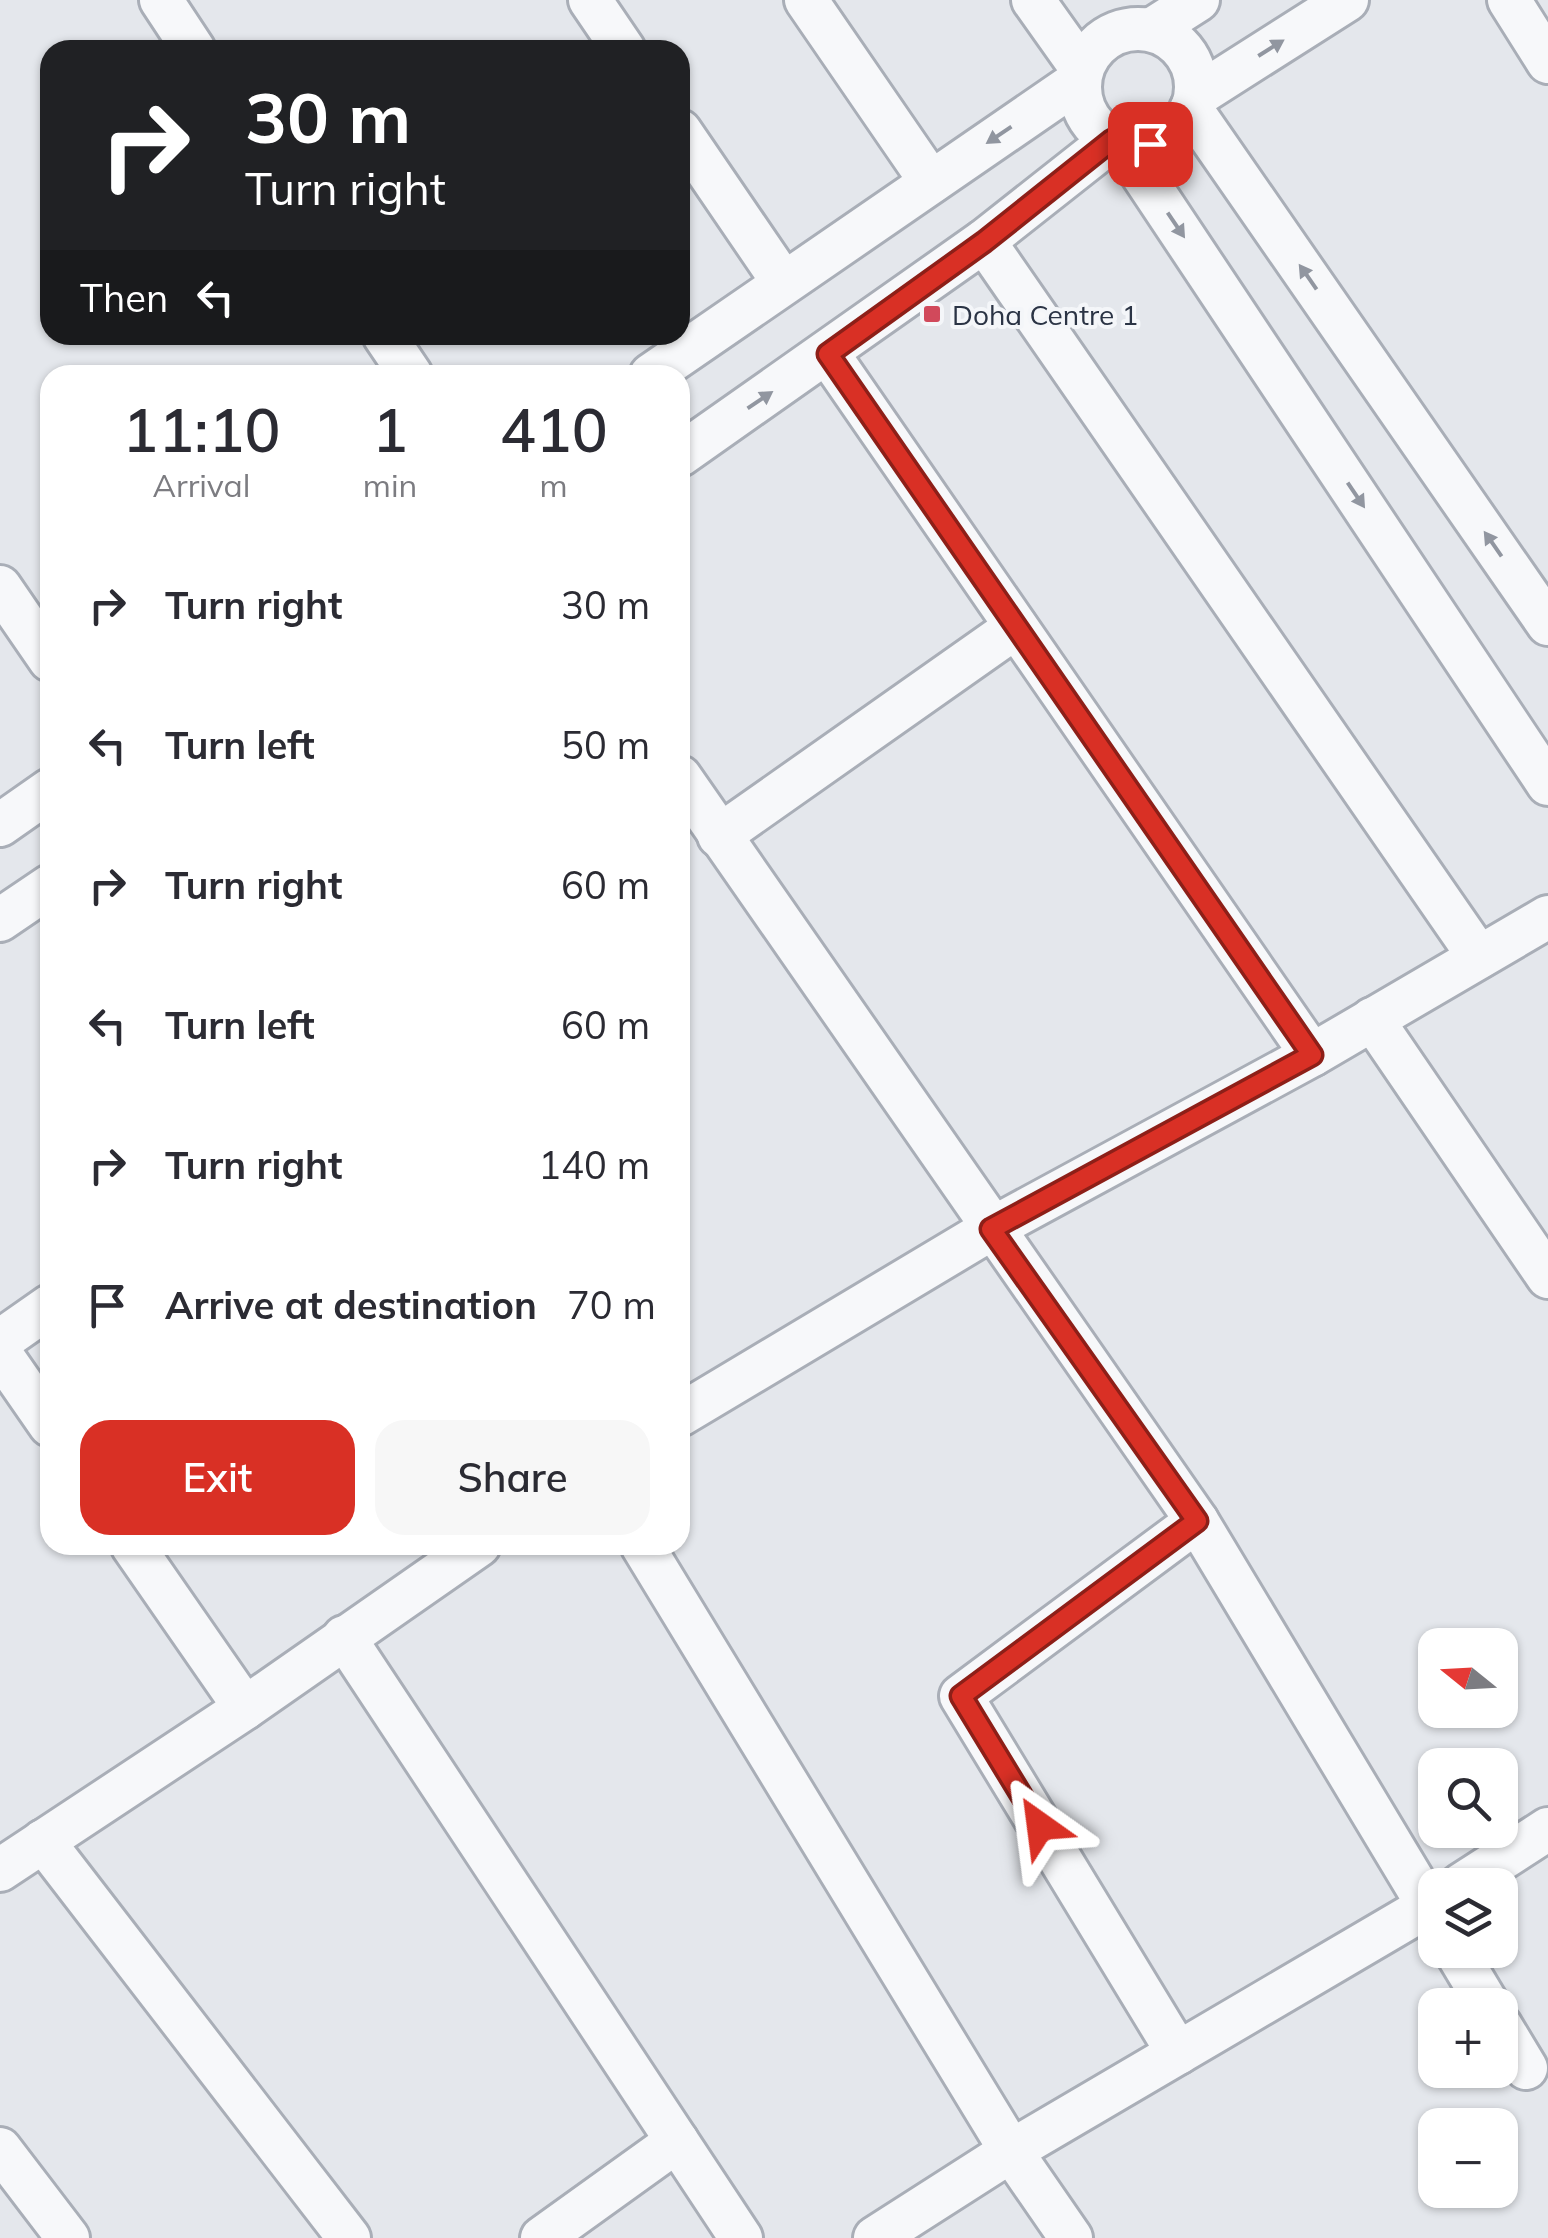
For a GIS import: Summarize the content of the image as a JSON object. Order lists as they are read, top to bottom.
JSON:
{
  "places": {
    "transit": ["Doha Centre 1"]
  },
  "north": "left",
  "page": {
    "turn": ["30 m", "Turn right"],
    "then": "Then",
    "eta": [
      "11:10",
      "Arrival",
      "1",
      "min",
      "410",
      "m"
    ],
    "list": [
      {
        "name": "Turn right",
        "value": "30 m"
      },
      {
        "name": "Turn left",
        "value": "50 m"
      },
      {
        "name": "Turn right",
        "value": "60 m"
      },
      {
        "name": "Turn left",
        "value": "60 m"
      },
      {
        "name": "Turn right",
        "value": "140 m"
      },
      {
        "name": "Arrive at destination",
        "value": "70 m"
      }
    ],
    "buttons": ["Exit", "Share"],
    "map_buttons": ["+", "−"]
  }
}
